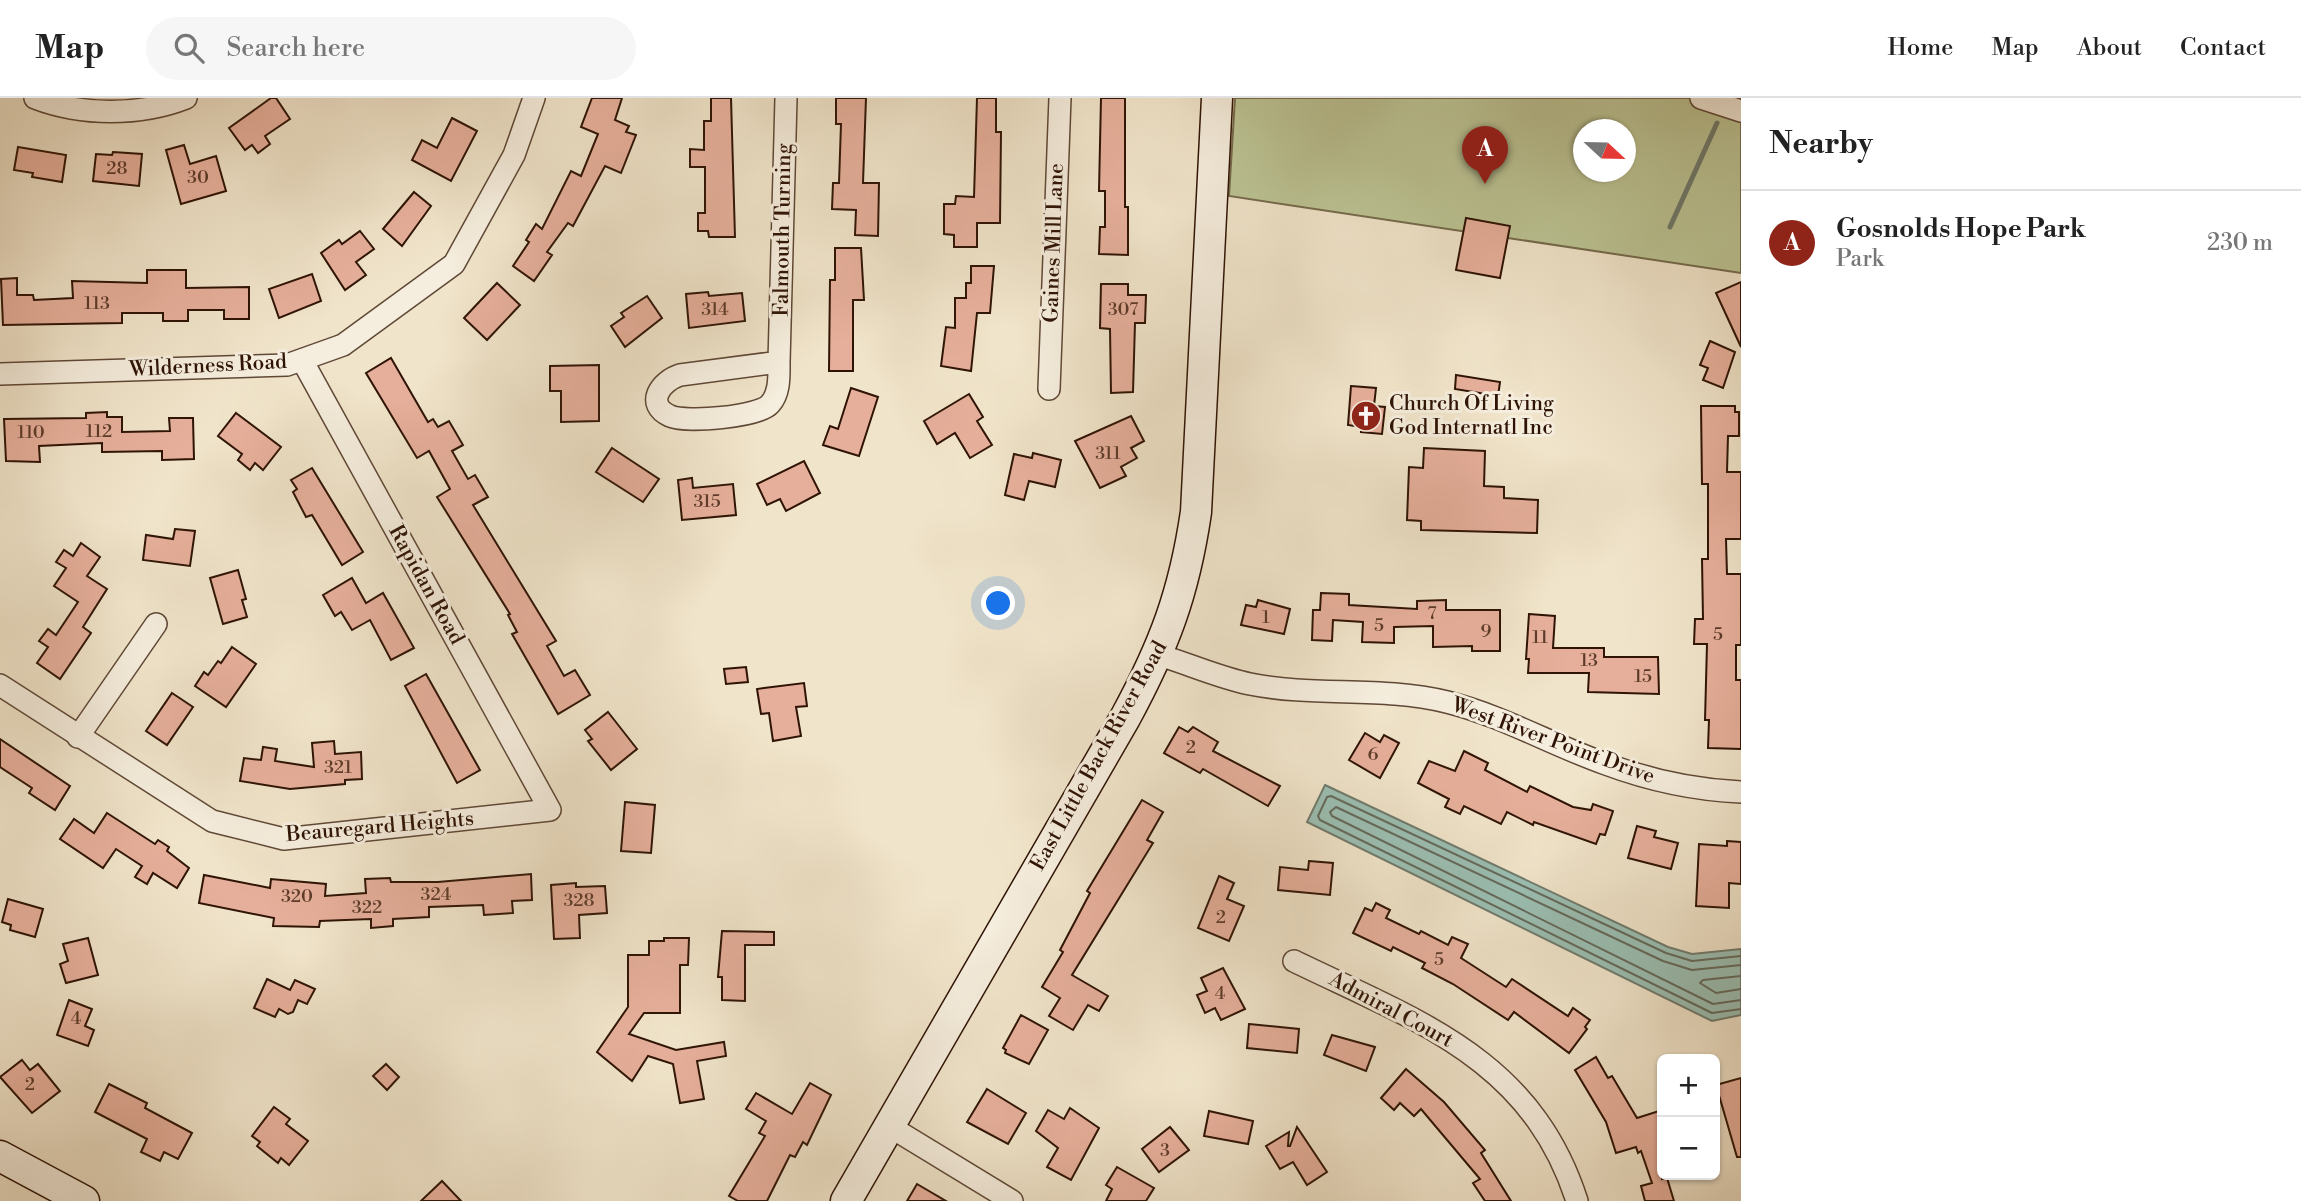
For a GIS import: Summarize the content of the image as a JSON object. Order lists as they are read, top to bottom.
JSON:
{
  "streets": {
    "street": [
      "Falmouth Turning",
      "Gaines Mill Lane",
      "Wilderness Road",
      "Rapidan Road",
      "West River Point Drive",
      "East Little Back River Road",
      "Beauregard Heights",
      "Admiral Court"
    ]
  },
  "crossings": [
    ["Wilderness Road", "Rapidan Road"],
    ["Rapidan Road", "Beauregard Heights"],
    ["West River Point Drive", "East Little Back River Road"]
  ],
  "places": {
    "church": ["Church Of Living God Internatl Inc"]
  },
  "house_numbers": [
    "28",
    "30",
    "113",
    "314",
    "307",
    "112",
    "110",
    "311",
    "315",
    "7",
    "1",
    "5",
    "9",
    "5",
    "11",
    "13",
    "15",
    "2",
    "6",
    "321",
    "324",
    "320",
    "328",
    "322",
    "2",
    "5",
    "4",
    "4",
    "2",
    "3"
  ],
  "north": "right",
  "page": {
    "header": "Map",
    "search": "Search here",
    "nav": [
      "Home",
      "Map",
      "About",
      "Contact"
    ],
    "heading": "Nearby",
    "pins": "A",
    "list": [
      {
        "mark": "A",
        "name": "Gosnolds Hope Park",
        "note": "Park",
        "value": "230 m"
      }
    ],
    "map_buttons": ["+", "−"]
  }
}
